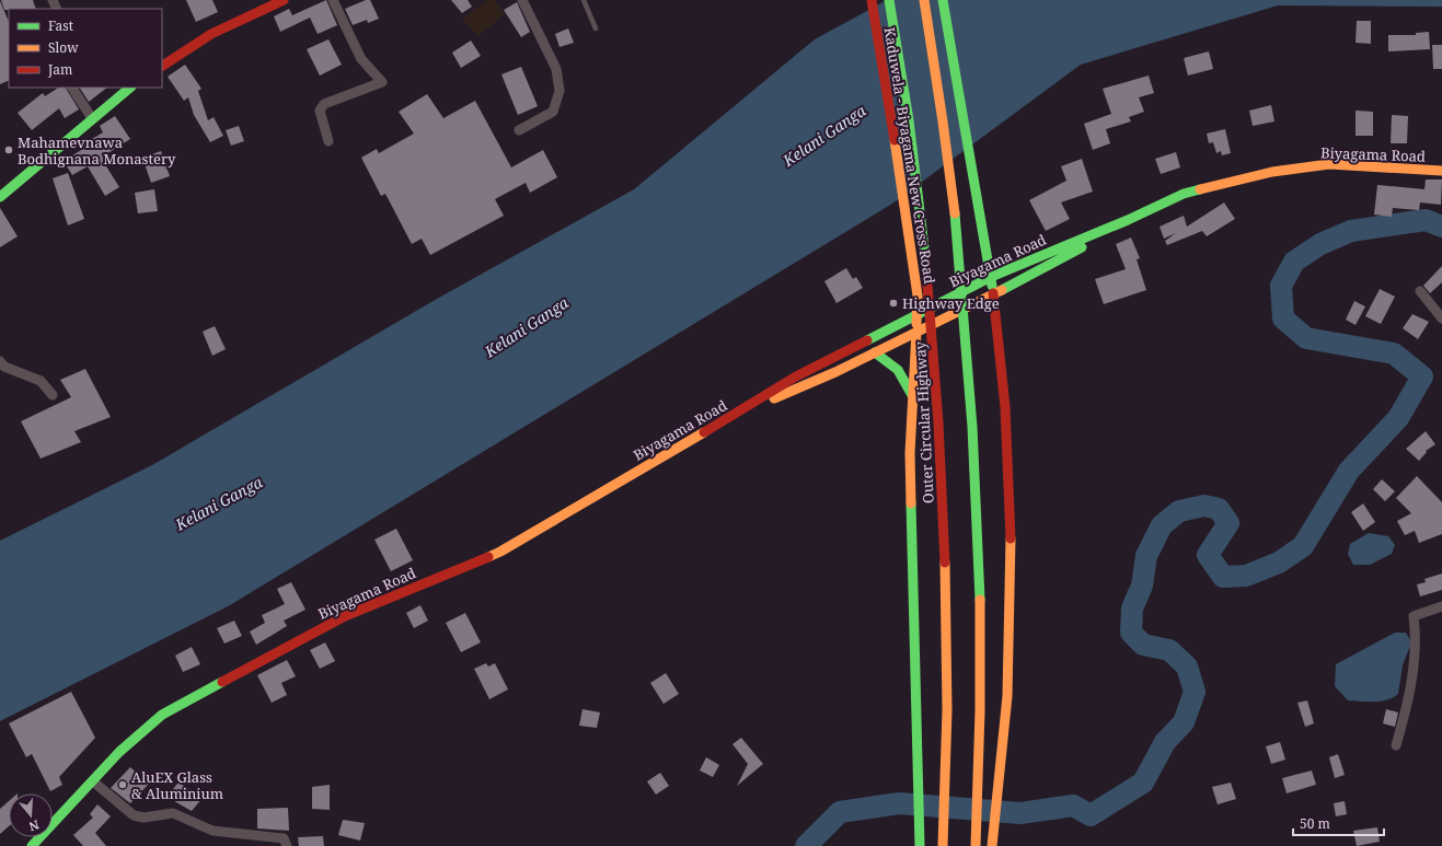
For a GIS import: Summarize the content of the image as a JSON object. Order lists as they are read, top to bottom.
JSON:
{
  "streets": {
    "main road": ["Biyagama Road", "Kaduwela - Biyagama New Cross Road", "Outer Circular Highway"]
  },
  "crossings": [
    ["Biyagama Road", "Kaduwela - Biyagama New Cross Road"]
  ],
  "water": ["Kelani Ganga"],
  "places": ["Mahamevnawa Bodhignana Monastery", "Highway Edge", "AluEX Glass & Aluminium"],
  "legend": ["Fast", "Slow", "Jam"],
  "scale_bar": "50 m",
  "north": "bottom"
}
